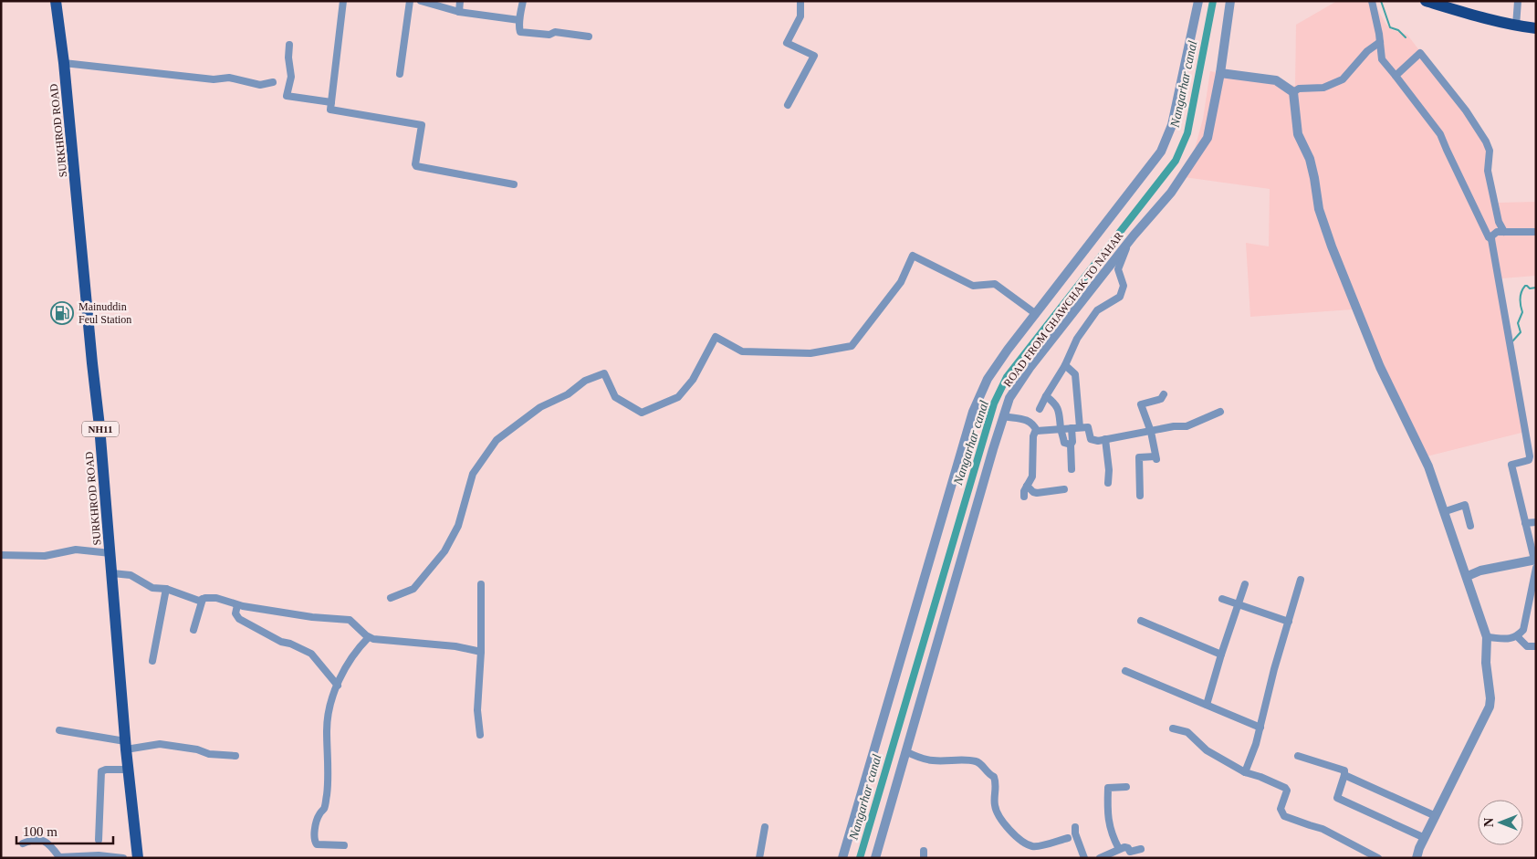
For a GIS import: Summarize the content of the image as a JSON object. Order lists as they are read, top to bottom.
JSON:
{
  "streets": {
    "main road": ["SURKHROD ROAD", "NH11"],
    "street": ["ROAD FROM GHAWCHAK TO NAHAR"]
  },
  "water": ["Nangarhar canal"],
  "places": {
    "fuel station": ["Mainuddin Feul Station"]
  },
  "scale_bar": "100 m",
  "north": "left"
}
